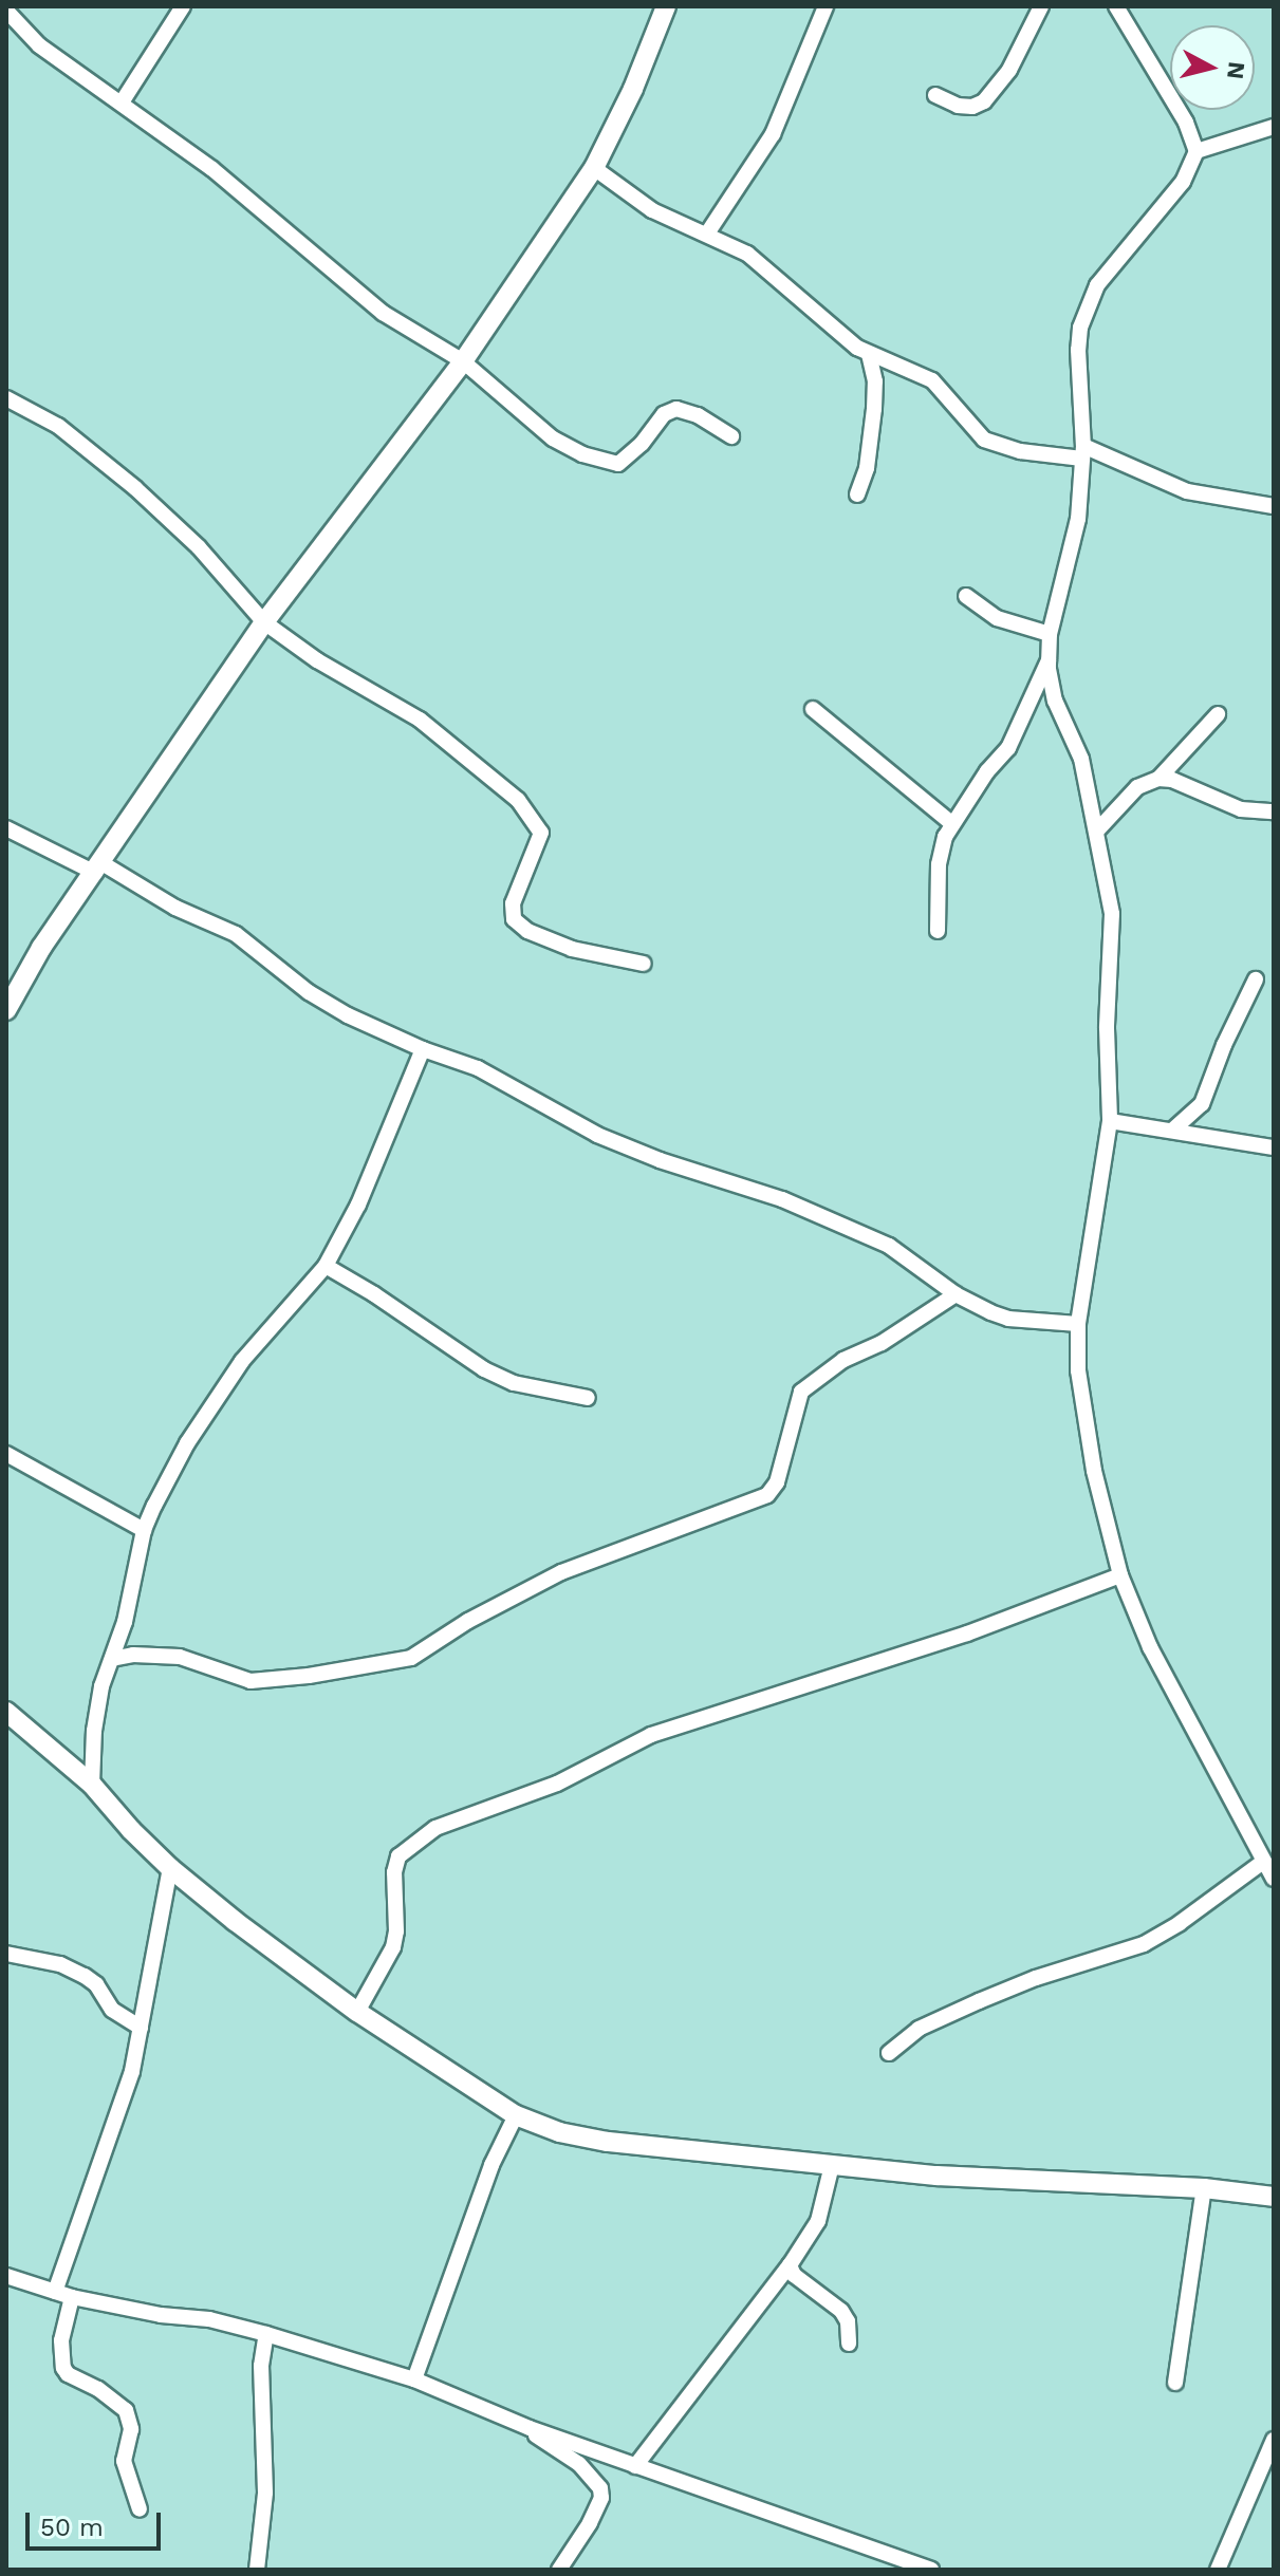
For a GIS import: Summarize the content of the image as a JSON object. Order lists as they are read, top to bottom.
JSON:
{
  "scale_bar": "50 m",
  "north": "right"
}
